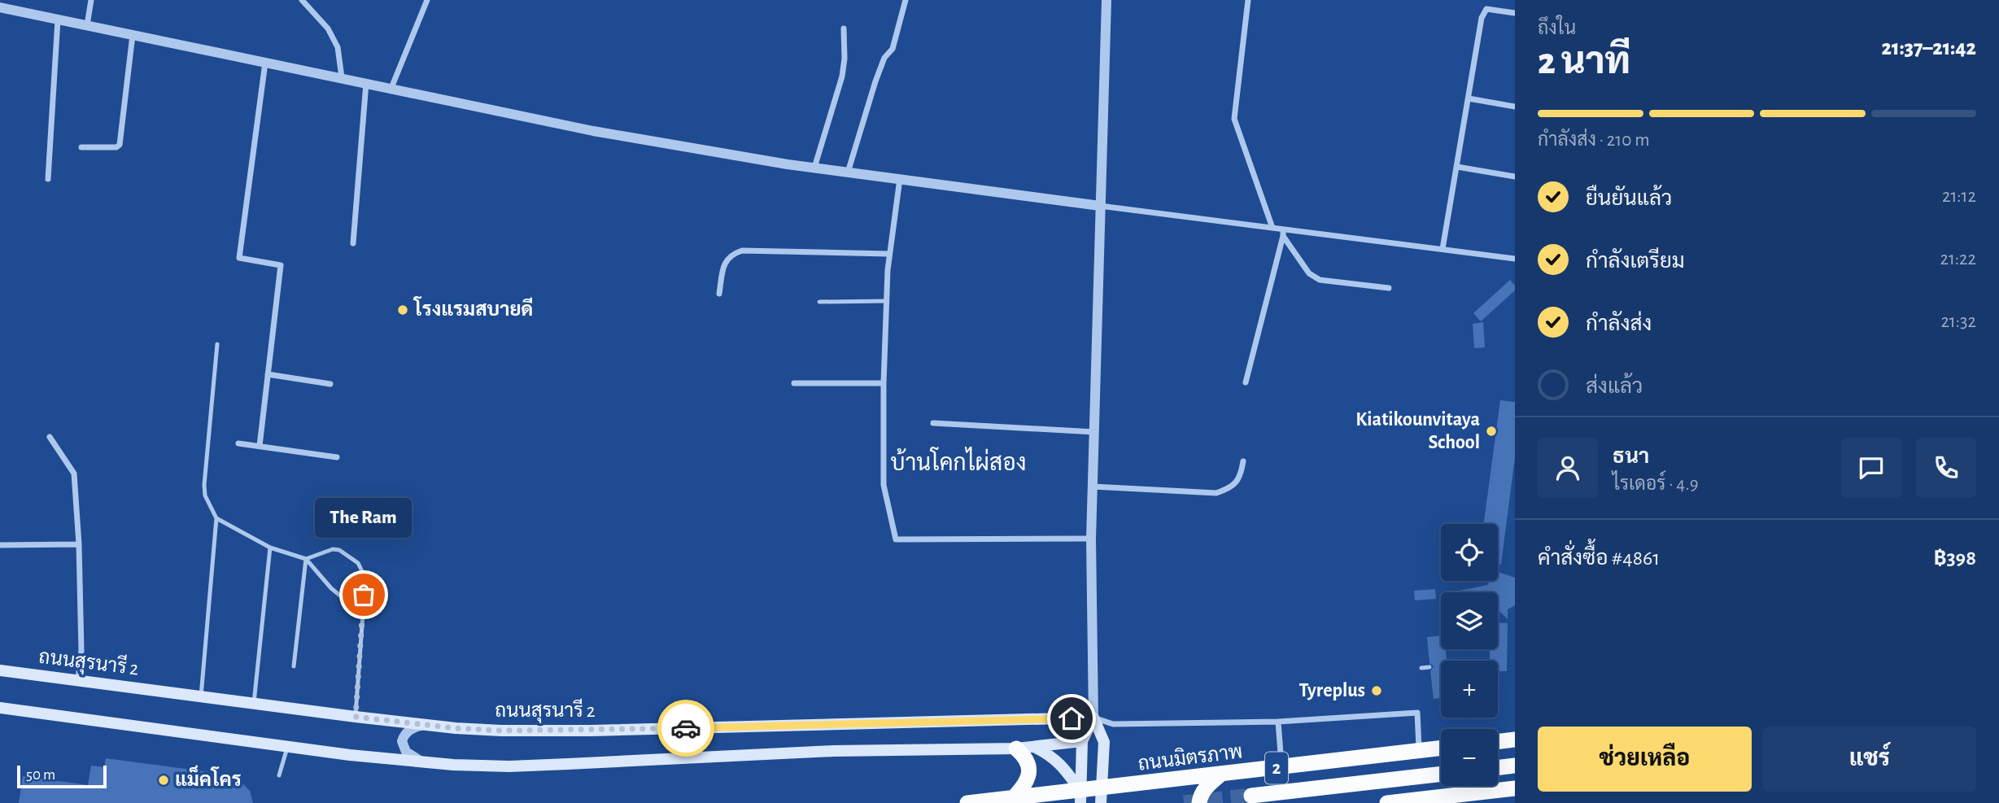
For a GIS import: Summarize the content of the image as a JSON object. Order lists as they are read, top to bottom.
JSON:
{
  "streets": {
    "highway": ["ถนนมิตรภาพ", "2"],
    "main road": ["ถนนสุรนารี 2"]
  },
  "districts": ["บ้านโคกไผ่สอง"],
  "places": [
    "โรงแรมสบายดี",
    "Kiatikounvitaya School",
    "The Ram",
    "Tyreplus",
    "แม็คโคร"
  ],
  "scale_bar": "50 m",
  "page": {
    "heading": ["2 นาที", "ถึงใน", "21:37–21:42"],
    "panel": [
      "ธนา",
      "ไรเดอร์ · 4.9",
      "คำสั่งซื้อ #4861",
      "฿398"
    ],
    "bar": "กำลังส่ง · 210 m",
    "list": [
      ["ยืนยันแล้ว", "21:12"],
      ["กำลังเตรียม", "21:22"],
      ["กำลังส่ง", "21:32"],
      "ส่งแล้ว"
    ],
    "bubble": "The Ram",
    "map_buttons": ["+", "−"],
    "buttons": ["ช่วยเหลือ", "แชร์"],
    "scale": "50 m"
  }
}
